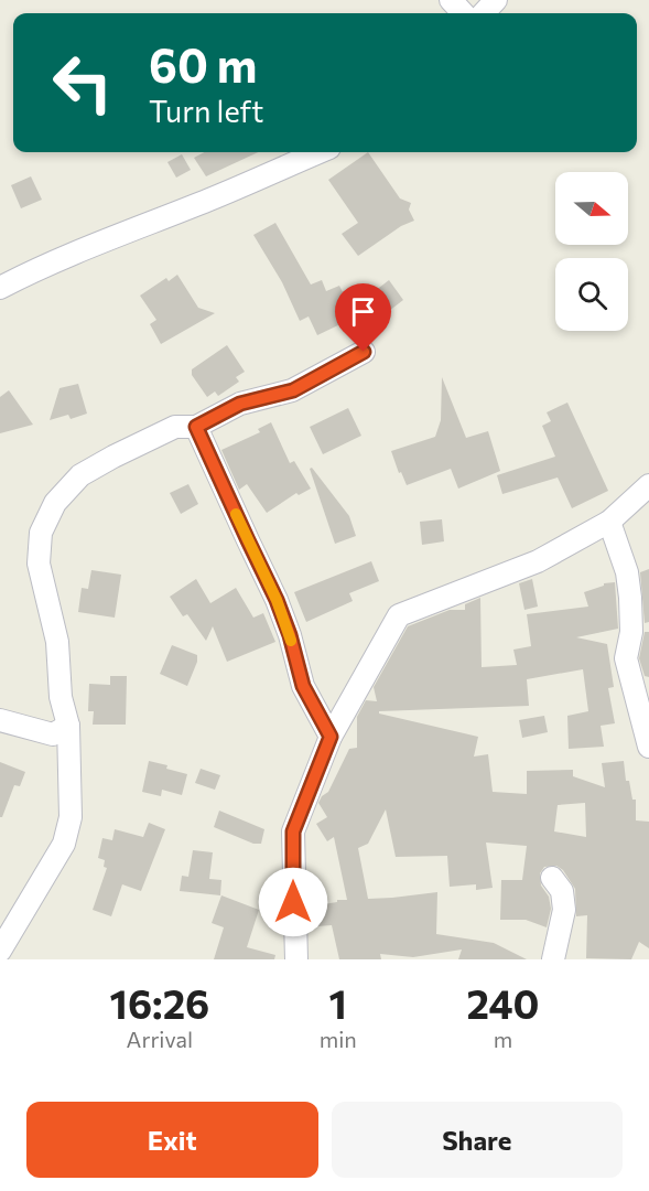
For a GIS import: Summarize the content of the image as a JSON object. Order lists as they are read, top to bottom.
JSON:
{
  "north": "right",
  "page": {
    "turn": ["60 m", "Turn left"],
    "eta": [
      "16:26",
      "Arrival",
      "1",
      "min",
      "240",
      "m"
    ],
    "buttons": ["Exit", "Share"]
  }
}
